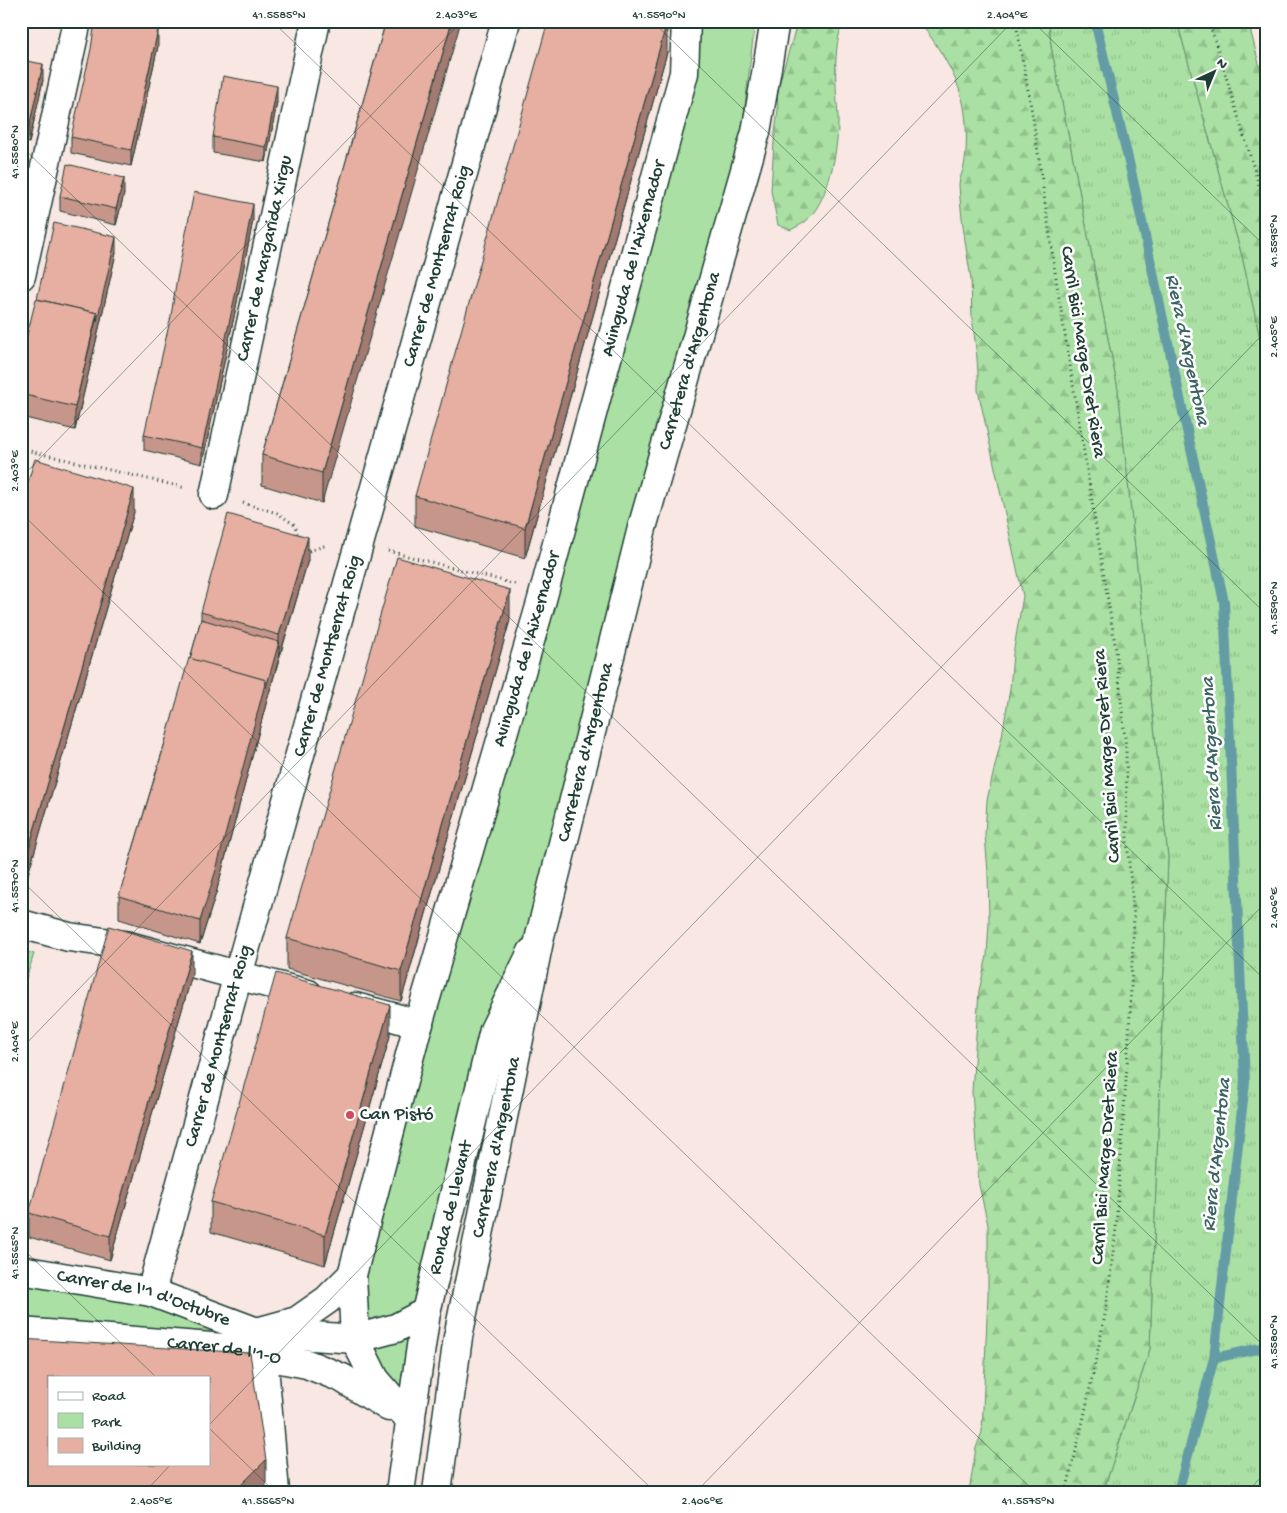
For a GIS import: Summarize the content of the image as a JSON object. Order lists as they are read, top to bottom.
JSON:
{
  "streets": {
    "street": [
      "Carrer de Margarida Xirgu",
      "Avinguda de l'Aixernador",
      "Carrer de Montserrat Roig",
      "Carretera d'Argentona",
      "Ronda de Llevant",
      "Carrer de l'1 d'Octubre",
      "Carrer de l'1-O"
    ],
    "path": ["Carril Bici Marge Dret Riera"]
  },
  "crossings": [
    ["Carrer de Montserrat Roig", "Carrer de l'1 d'Octubre"],
    ["Carretera d'Argentona", "Ronda de Llevant"],
    ["Ronda de Llevant", "Carrer de l'1 d'Octubre"],
    ["Ronda de Llevant", "Carrer de l'1-O"],
    ["Carrer de l'1 d'Octubre", "Carrer de l'1-O"]
  ],
  "water": ["Riera d'Argentona"],
  "places": ["Can Pistó"],
  "legend": ["Road", "Park", "Building"],
  "north": "top right",
  "coordinates": [
    "41.5585°N",
    "2.403°E",
    "41.5590°N",
    "2.404°E",
    "41.5580°N",
    "41.5595°N",
    "2.405°E",
    "41.5570°N",
    "2.406°E",
    "41.5565°N",
    "41.5575°N"
  ]
}
